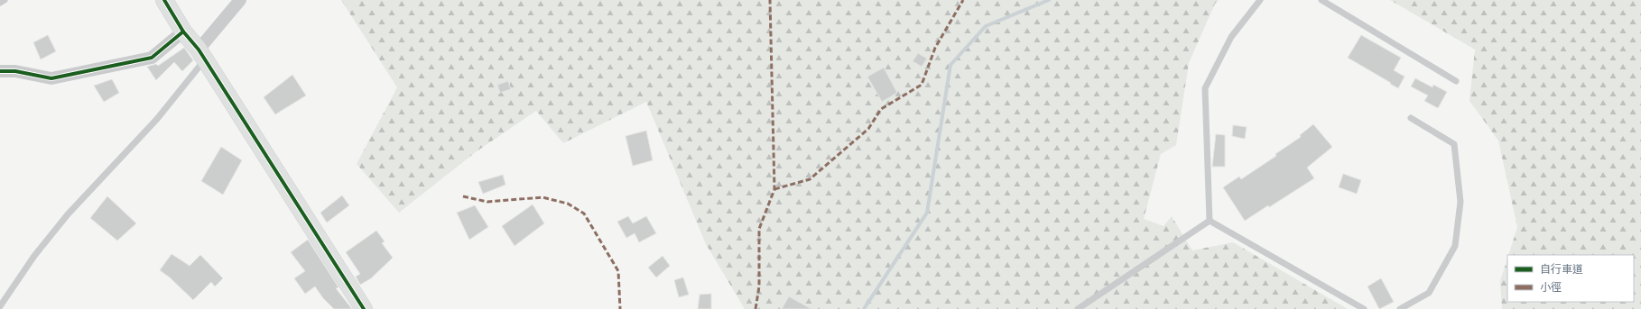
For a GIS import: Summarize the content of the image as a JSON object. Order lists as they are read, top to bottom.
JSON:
{
  "legend": ["自行車道", "小徑"]
}
